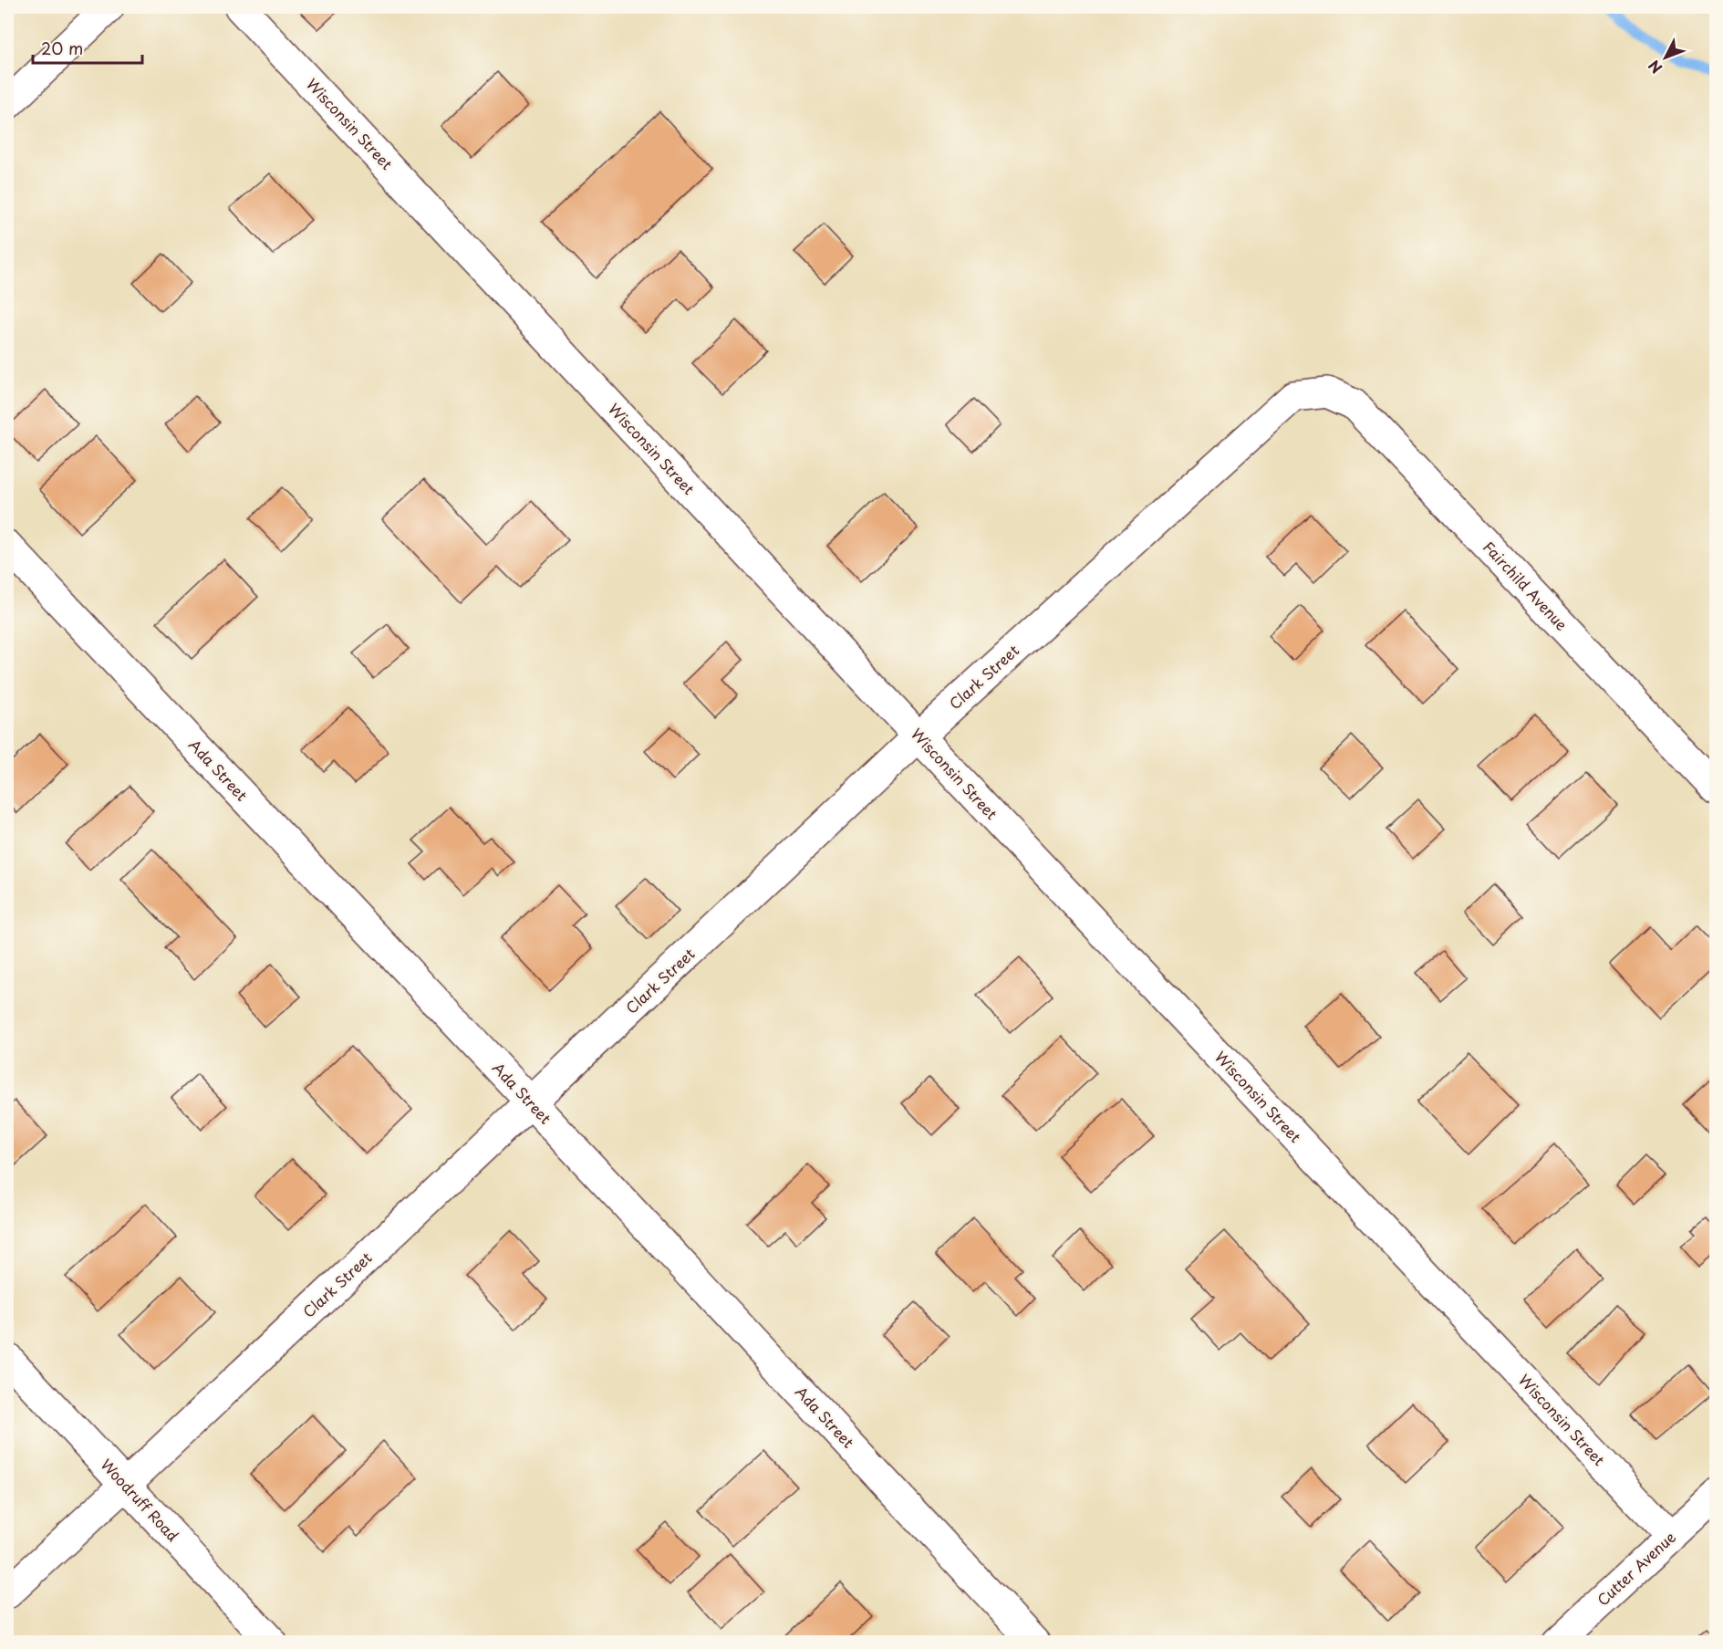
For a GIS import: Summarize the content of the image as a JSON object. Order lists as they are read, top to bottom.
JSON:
{
  "streets": {
    "street": [
      "Wisconsin Street",
      "Fairchild Avenue",
      "Clark Street",
      "Ada Street",
      "Woodruff Road",
      "Cutter Avenue"
    ]
  },
  "crossings": [
    ["Wisconsin Street", "Clark Street"],
    ["Wisconsin Street", "Cutter Avenue"],
    ["Fairchild Avenue", "Clark Street"],
    ["Clark Street", "Ada Street"],
    ["Clark Street", "Woodruff Road"]
  ],
  "scale_bar": "20 m",
  "north": "bottom left"
}
